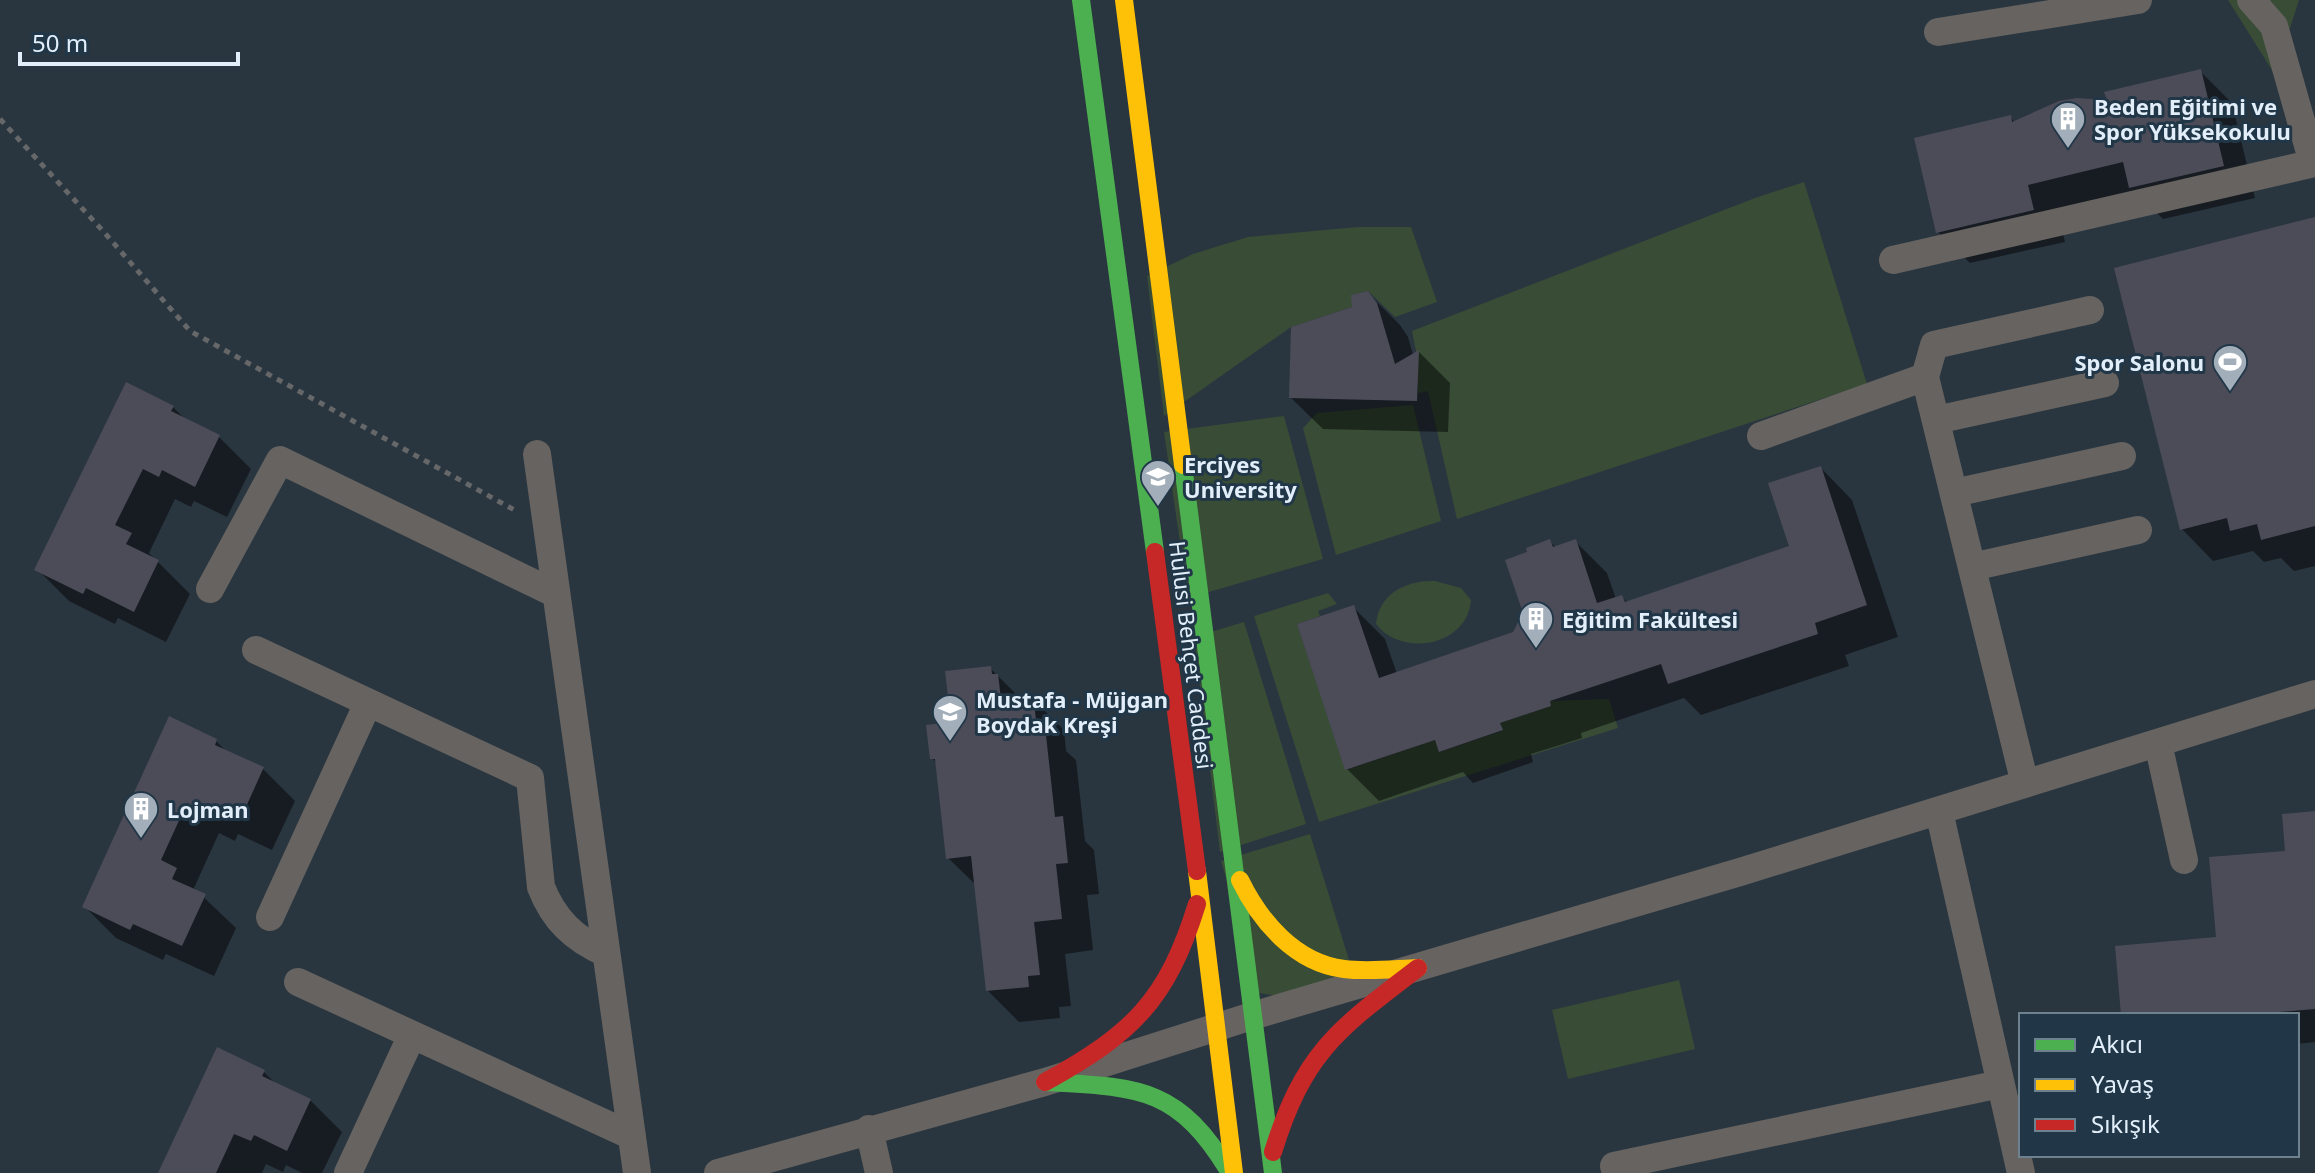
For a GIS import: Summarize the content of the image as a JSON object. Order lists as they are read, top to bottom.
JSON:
{
  "streets": {
    "street": ["Hulusi Behçet Caddesi"]
  },
  "places": {
    "building": ["Beden Eğitimi ve Spor Yüksekokulu", "Eğitim Fakültesi", "Lojman"],
    "sports": ["Spor Salonu"],
    "school or university": ["Erciyes University", "Mustafa - Müjgan Boydak Kreşi"]
  },
  "legend": ["Akıcı", "Yavaş", "Sıkışık"],
  "scale_bar": "50 m"
}
